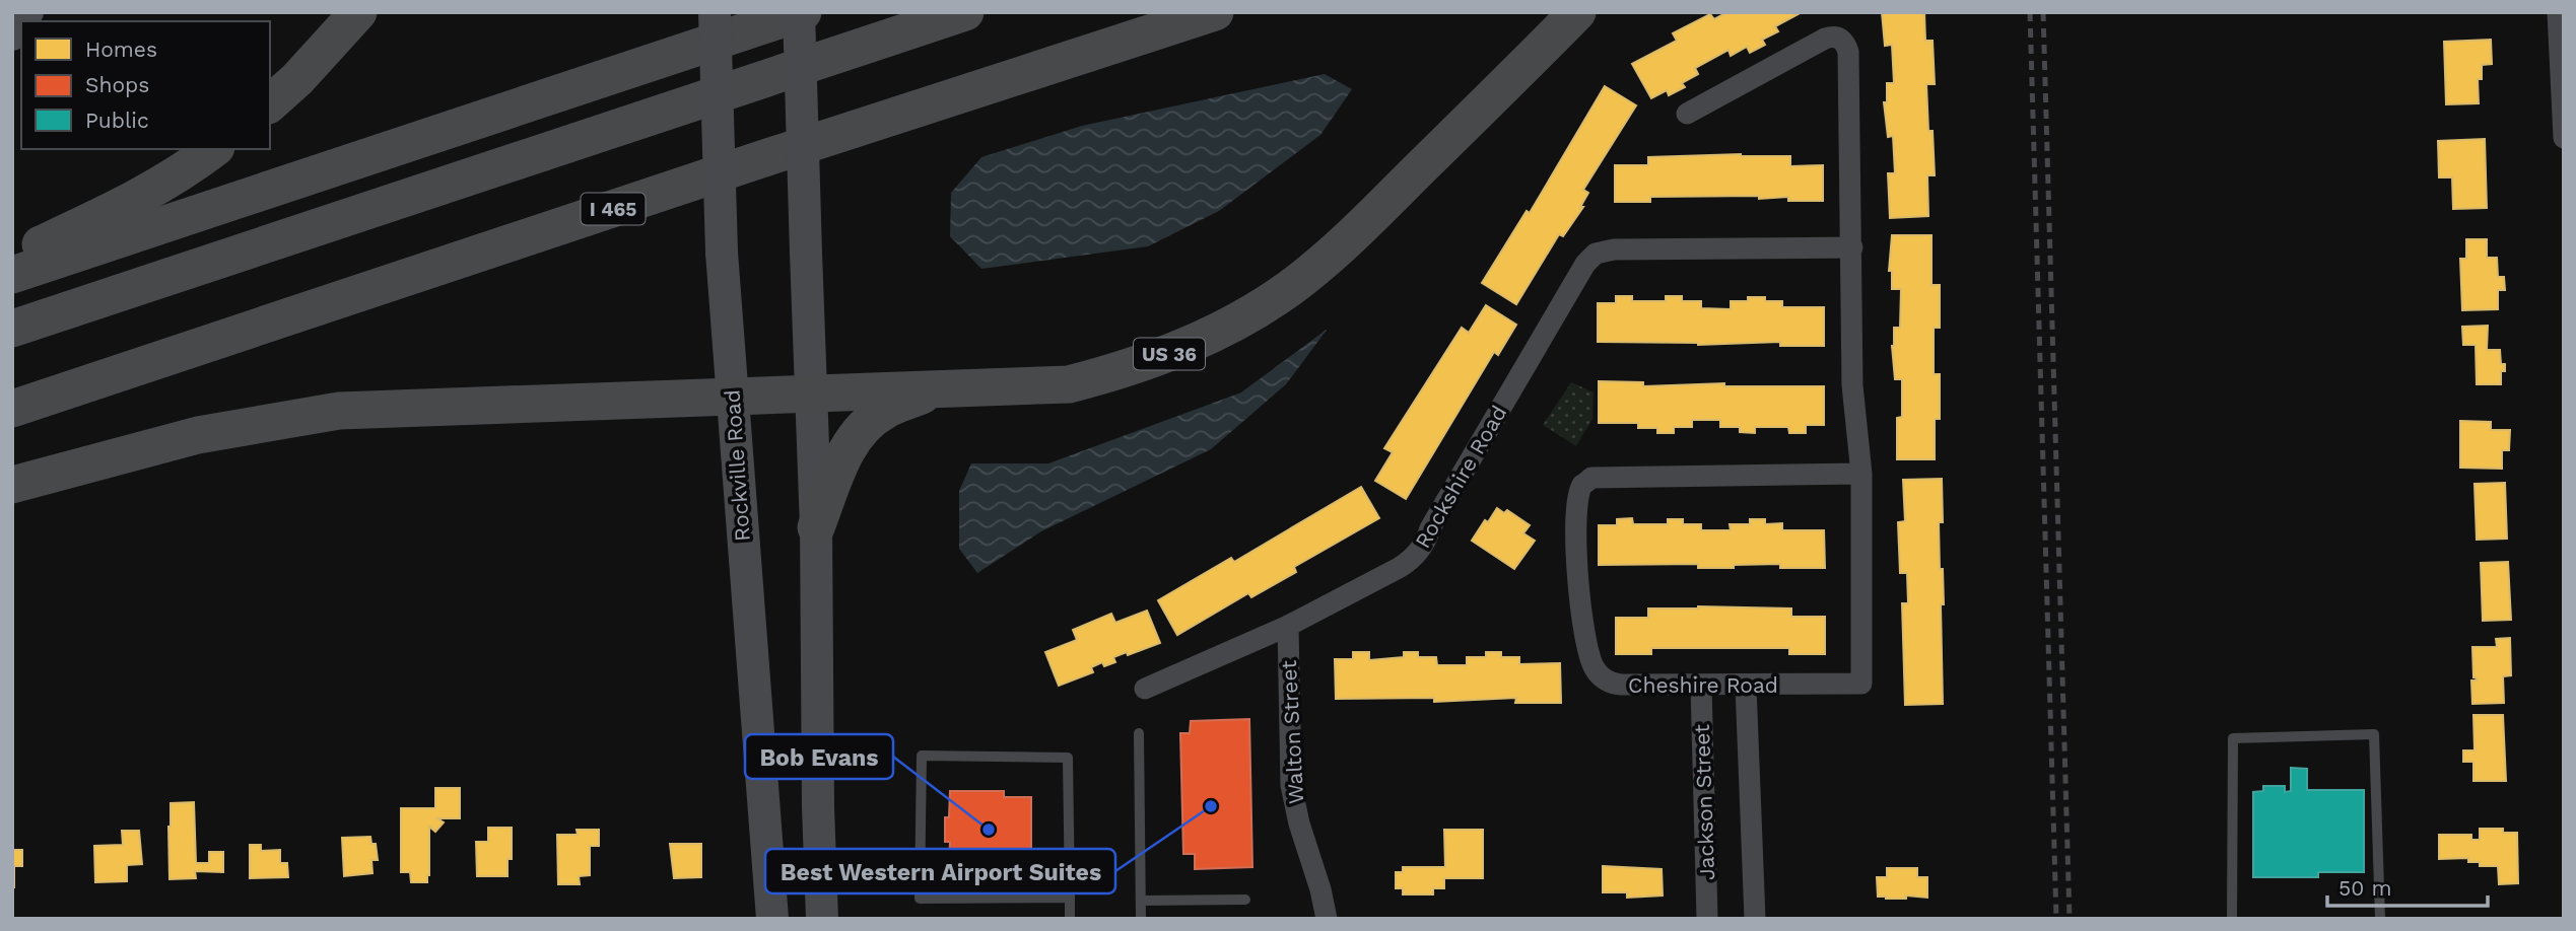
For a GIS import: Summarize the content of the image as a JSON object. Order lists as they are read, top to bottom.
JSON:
{
  "streets": {
    "highway": ["I 465", "US 36"],
    "main road": ["Rockville Road"],
    "street": [
      "Rockshire Road",
      "Cheshire Road",
      "Walton Street",
      "Jackson Street"
    ]
  },
  "crossings": [
    ["Rockshire Road", "Cheshire Road"],
    ["Rockshire Road", "Walton Street"],
    ["Cheshire Road", "Jackson Street"]
  ],
  "places": ["Best Western Airport Suites", "Bob Evans"],
  "legend": ["Homes", "Shops", "Public"],
  "scale_bar": "50 m"
}
